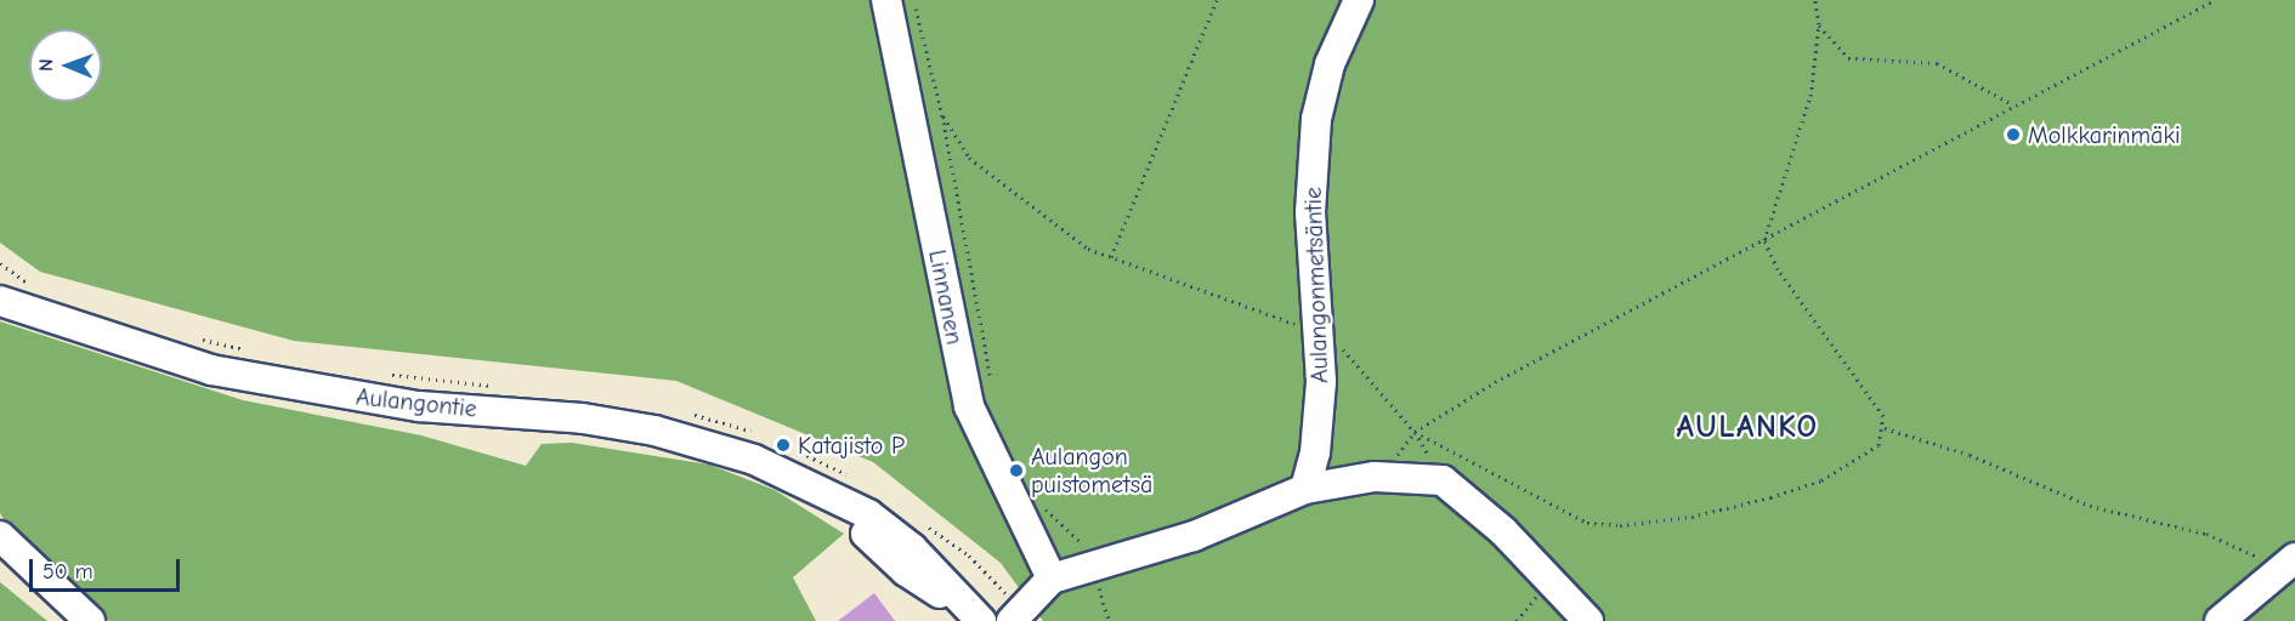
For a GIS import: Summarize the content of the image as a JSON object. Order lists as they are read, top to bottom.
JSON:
{
  "streets": {
    "street": ["Aulangonmetsäntie", "Linnanen", "Aulangontie"]
  },
  "districts": ["AULANKO"],
  "places": ["Molkkarinmäki", "Katajisto P", "Aulangon puistometsä"],
  "scale_bar": "50 m",
  "north": "left"
}
